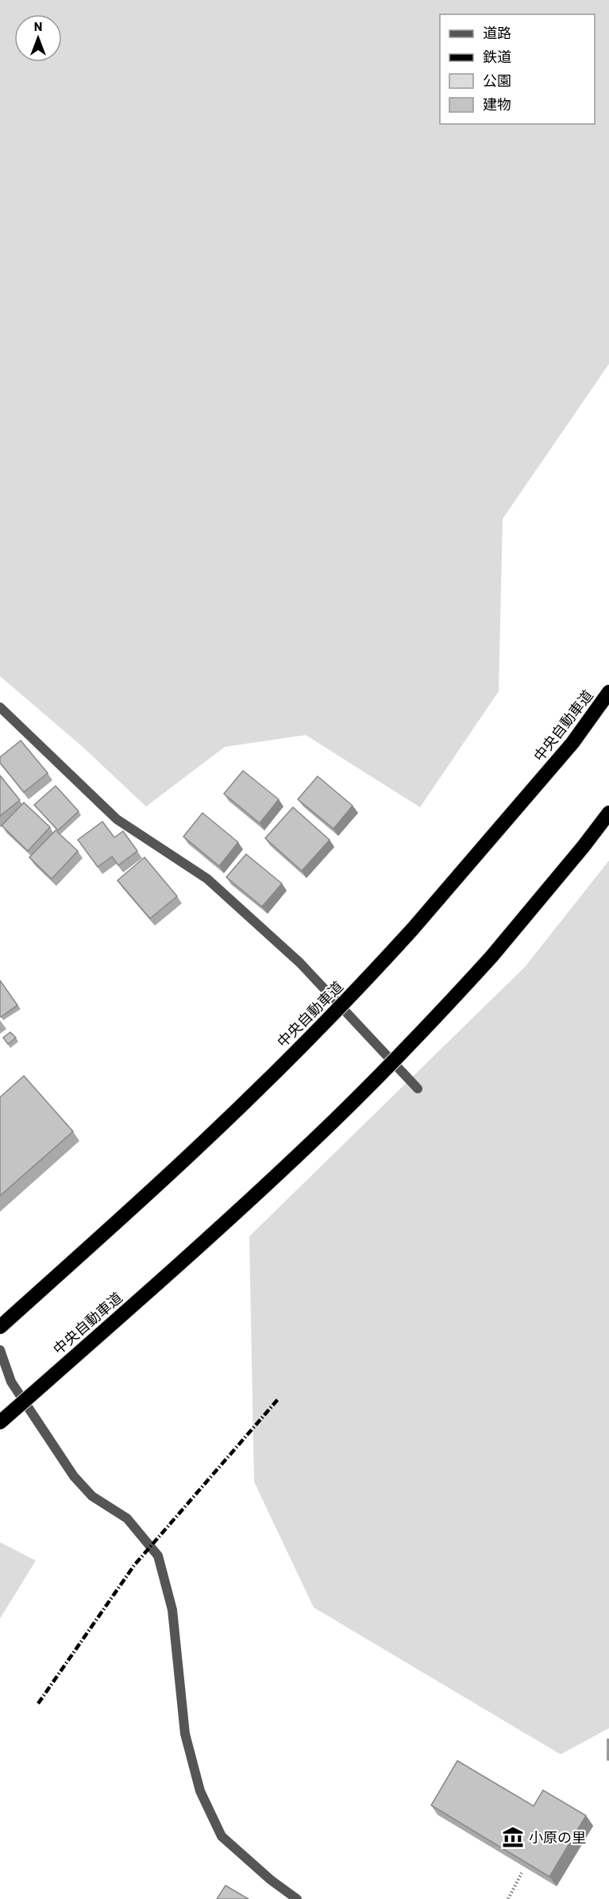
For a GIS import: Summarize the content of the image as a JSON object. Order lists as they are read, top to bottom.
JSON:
{
  "streets": {
    "highway": ["中央自動車道"]
  },
  "places": {
    "museum": ["小原の里"]
  },
  "legend": [
    "道路",
    "鉄道",
    "公園",
    "建物"
  ],
  "north": "top"
}
